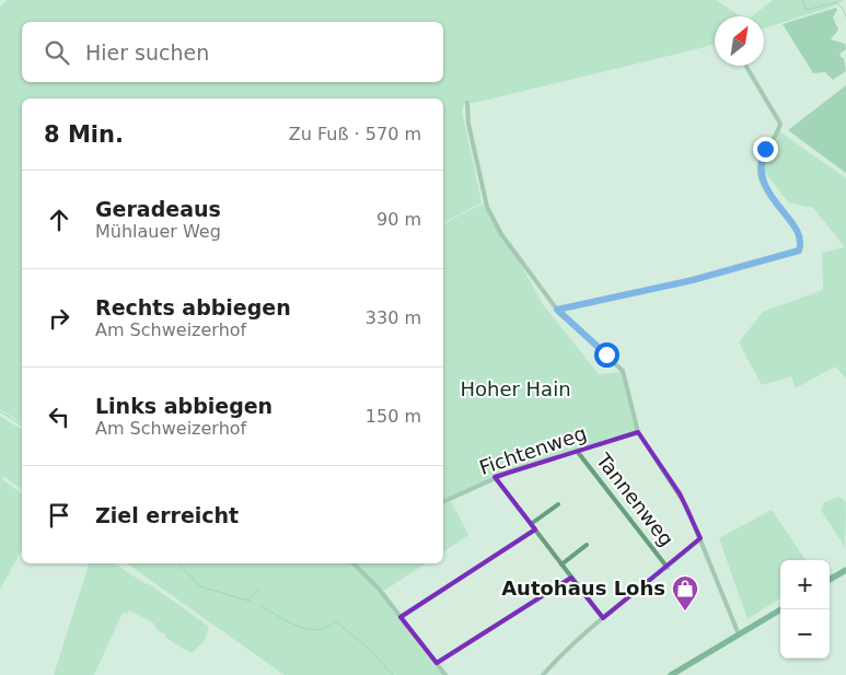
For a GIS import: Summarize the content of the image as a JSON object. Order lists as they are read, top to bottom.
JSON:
{
  "streets": {
    "street": ["Fichtenweg", "Tannenweg"]
  },
  "crossings": [
    ["Fichtenweg", "Tannenweg"]
  ],
  "parks": ["Hoher Hain"],
  "places": {
    "shop": ["Autohaus Lohs"]
  },
  "north": "top right",
  "page": {
    "search": "Hier suchen",
    "heading": ["8 Min.", "Zu Fuß · 570 m"],
    "list": [
      ["Geradeaus", "Mühlauer Weg", "90 m"],
      ["Rechts abbiegen", "Am Schweizerhof", "330 m"],
      ["Links abbiegen", "Am Schweizerhof", "150 m"],
      "Ziel erreicht"
    ],
    "map_buttons": ["+", "−"]
  }
}
